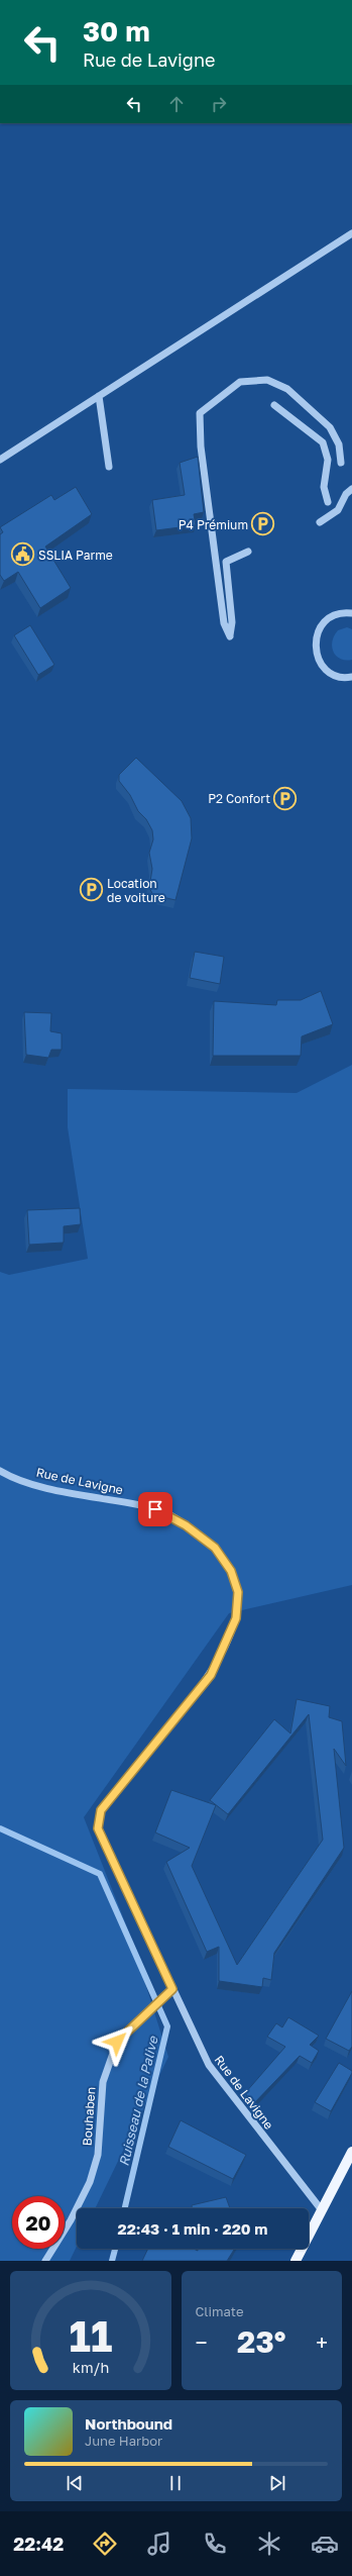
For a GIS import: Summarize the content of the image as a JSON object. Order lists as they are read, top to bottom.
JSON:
{
  "streets": {
    "street": ["Rue de Lavigne", "Bouhaben"]
  },
  "crossings": [
    ["Rue de Lavigne", "Bouhaben"]
  ],
  "water": ["Ruisseau de la Palive"],
  "places": {
    "parking": ["P4 Prémium", "P2 Confort", "Location de voiture"],
    "public building": ["SSLIA Parme"]
  },
  "page": {
    "turn": ["30 m", "Rue de Lavigne"],
    "limit": "20",
    "trip": "22:43 · 1 min · 220 m",
    "tile": "Climate",
    "heat": ["−", "23°", "+"],
    "song": ["Northbound", "June Harbor"],
    "tabs": "22:42",
    "gauge": ["11", "km/h"]
  }
}
